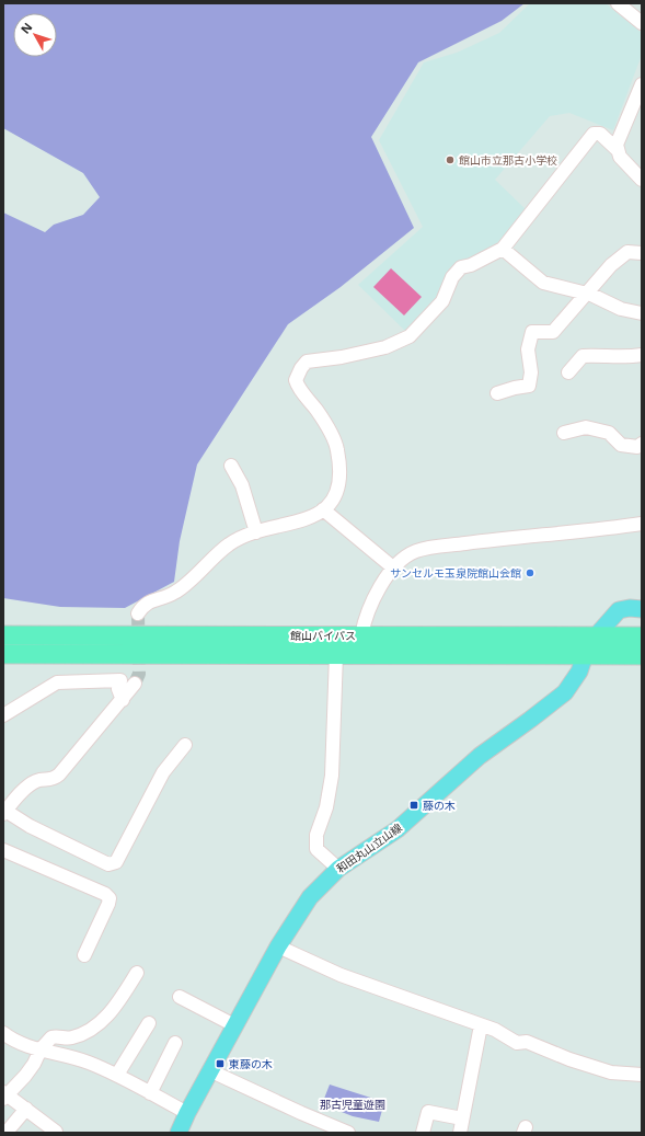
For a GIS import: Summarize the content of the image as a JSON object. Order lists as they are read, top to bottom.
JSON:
{
  "streets": {
    "highway": ["館山バイパス"],
    "main road": ["和田丸山立山線"]
  },
  "crossings": [
    ["館山バイパス", "和田丸山立山線"]
  ],
  "parks": ["那古児童遊園"],
  "places": {
    "other": ["館山市立那古小学校", "サンセルモ玉泉院館山会館"],
    "transit": ["藤の木", "東藤の木"]
  },
  "north": "top left"
}
